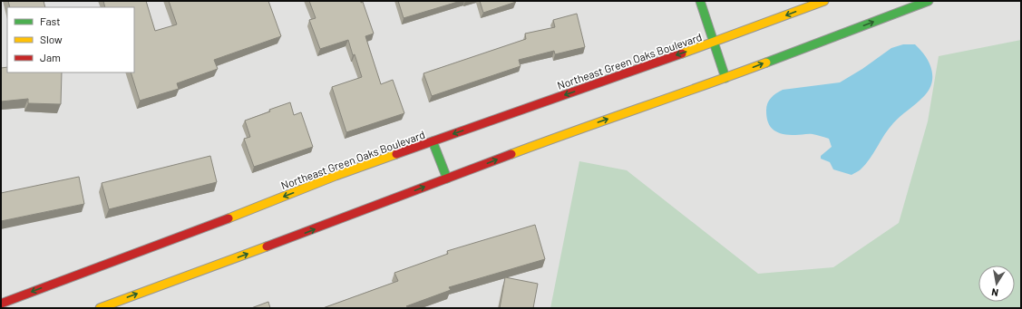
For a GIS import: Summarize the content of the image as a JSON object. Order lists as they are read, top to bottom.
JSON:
{
  "streets": {
    "main road": ["Northeast Green Oaks Boulevard"]
  },
  "legend": ["Fast", "Slow", "Jam"],
  "north": "bottom"
}
